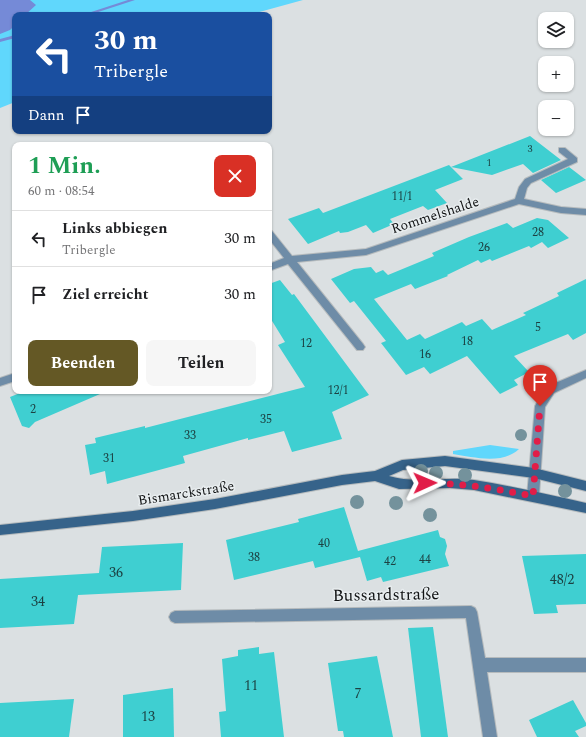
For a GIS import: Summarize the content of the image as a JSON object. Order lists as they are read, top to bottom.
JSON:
{
  "streets": {
    "street": ["Rommelshalde", "Bismarckstraße", "Bussardstraße"]
  },
  "house_numbers": [
    "3",
    "1",
    "11/1",
    "28",
    "26",
    "5",
    "18",
    "12",
    "16",
    "12/1",
    "2",
    "35",
    "33",
    "31",
    "40",
    "38",
    "44",
    "42",
    "36",
    "48/2",
    "34",
    "11",
    "7",
    "13"
  ],
  "page": {
    "map_buttons": ["+", "−"],
    "turn": ["30 m", "Tribergle"],
    "then": "Dann",
    "heading": ["1 Min.", "60 m · 08:54"],
    "list": [
      {
        "name": "Links abbiegen",
        "note": "Tribergle",
        "value": "30 m"
      },
      {
        "name": "Ziel erreicht",
        "value": "30 m"
      }
    ],
    "buttons": ["Beenden", "Teilen"]
  }
}
